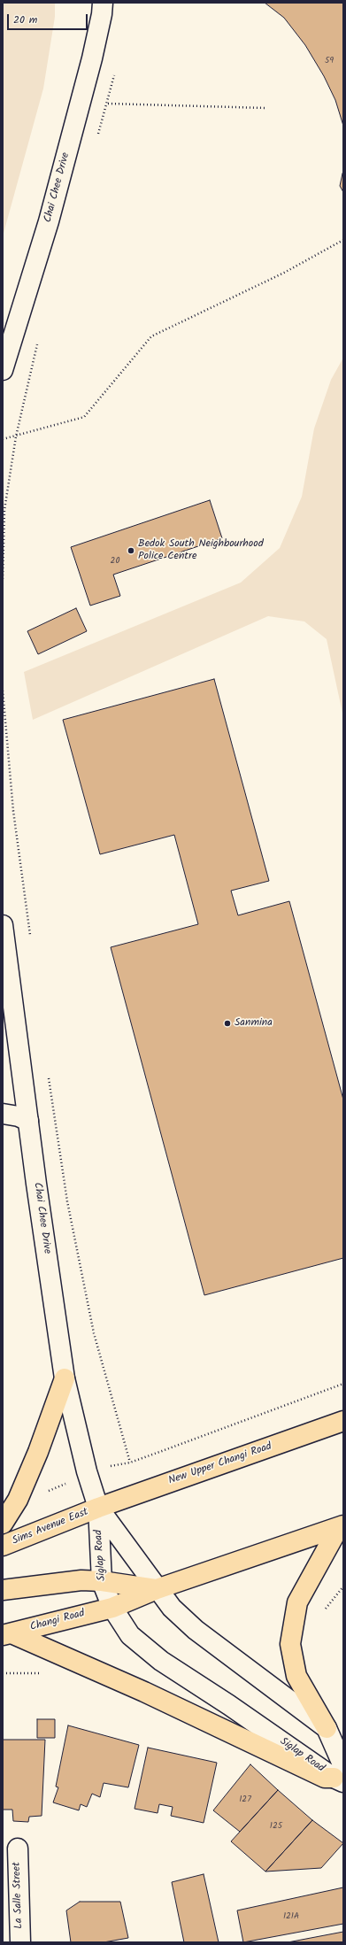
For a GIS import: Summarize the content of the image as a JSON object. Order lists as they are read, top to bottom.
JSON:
{
  "streets": {
    "main road": ["New Upper Changi Road", "Sims Avenue East", "Changi Road"],
    "street": ["Chai Chee Drive", "Siglap Road", "La Salle Street"]
  },
  "crossings": [
    ["Chai Chee Drive", "New Upper Changi Road"],
    ["Chai Chee Drive", "Sims Avenue East"],
    ["Chai Chee Drive", "Siglap Road"],
    ["New Upper Changi Road", "Sims Avenue East"],
    ["New Upper Changi Road", "Siglap Road"],
    ["Sims Avenue East", "Siglap Road"],
    ["Siglap Road", "Changi Road"]
  ],
  "places": ["Bedok South Neighbourhood Police Centre", "Sanmina"],
  "house_numbers": [
    "59",
    "20",
    "127",
    "125",
    "121A"
  ],
  "scale_bar": "20 m"
}
